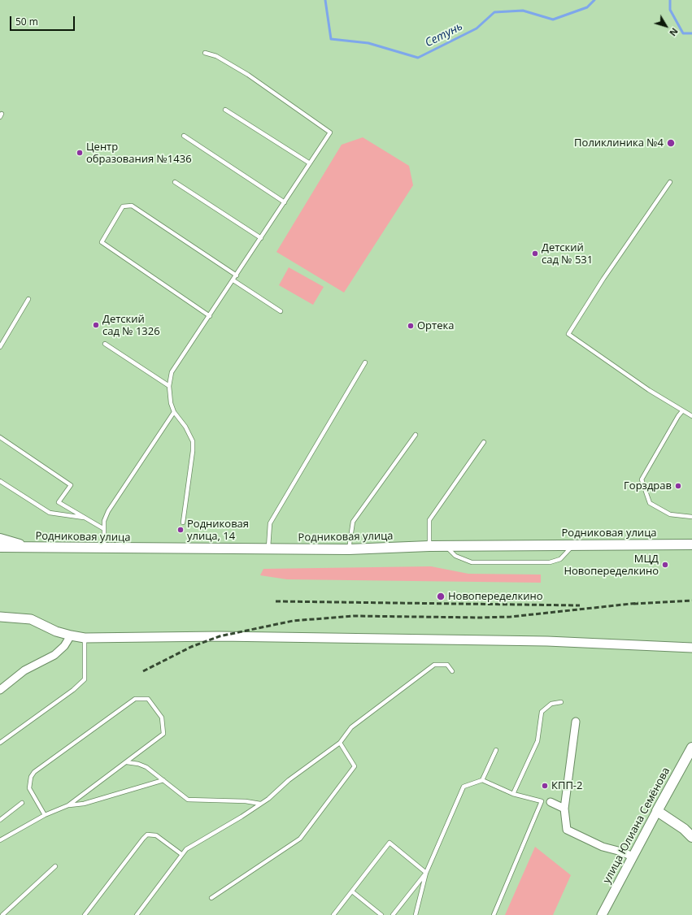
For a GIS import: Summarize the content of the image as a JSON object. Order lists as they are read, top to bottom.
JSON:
{
  "streets": {
    "main road": ["Родниковая улица", "улица Юлиана Семёнова"]
  },
  "water": ["Сетунь"],
  "places": [
    "Поликлиника №4",
    "Центр образования №1436",
    "Детский сад № 531",
    "Детский сад № 1326",
    "Ортека",
    "Горздрав",
    "Родниковая улица, 14",
    "МЦД Новопеределкино",
    "Новопеределкино",
    "КПП-2"
  ],
  "scale_bar": "50 m",
  "north": "bottom right"
}
